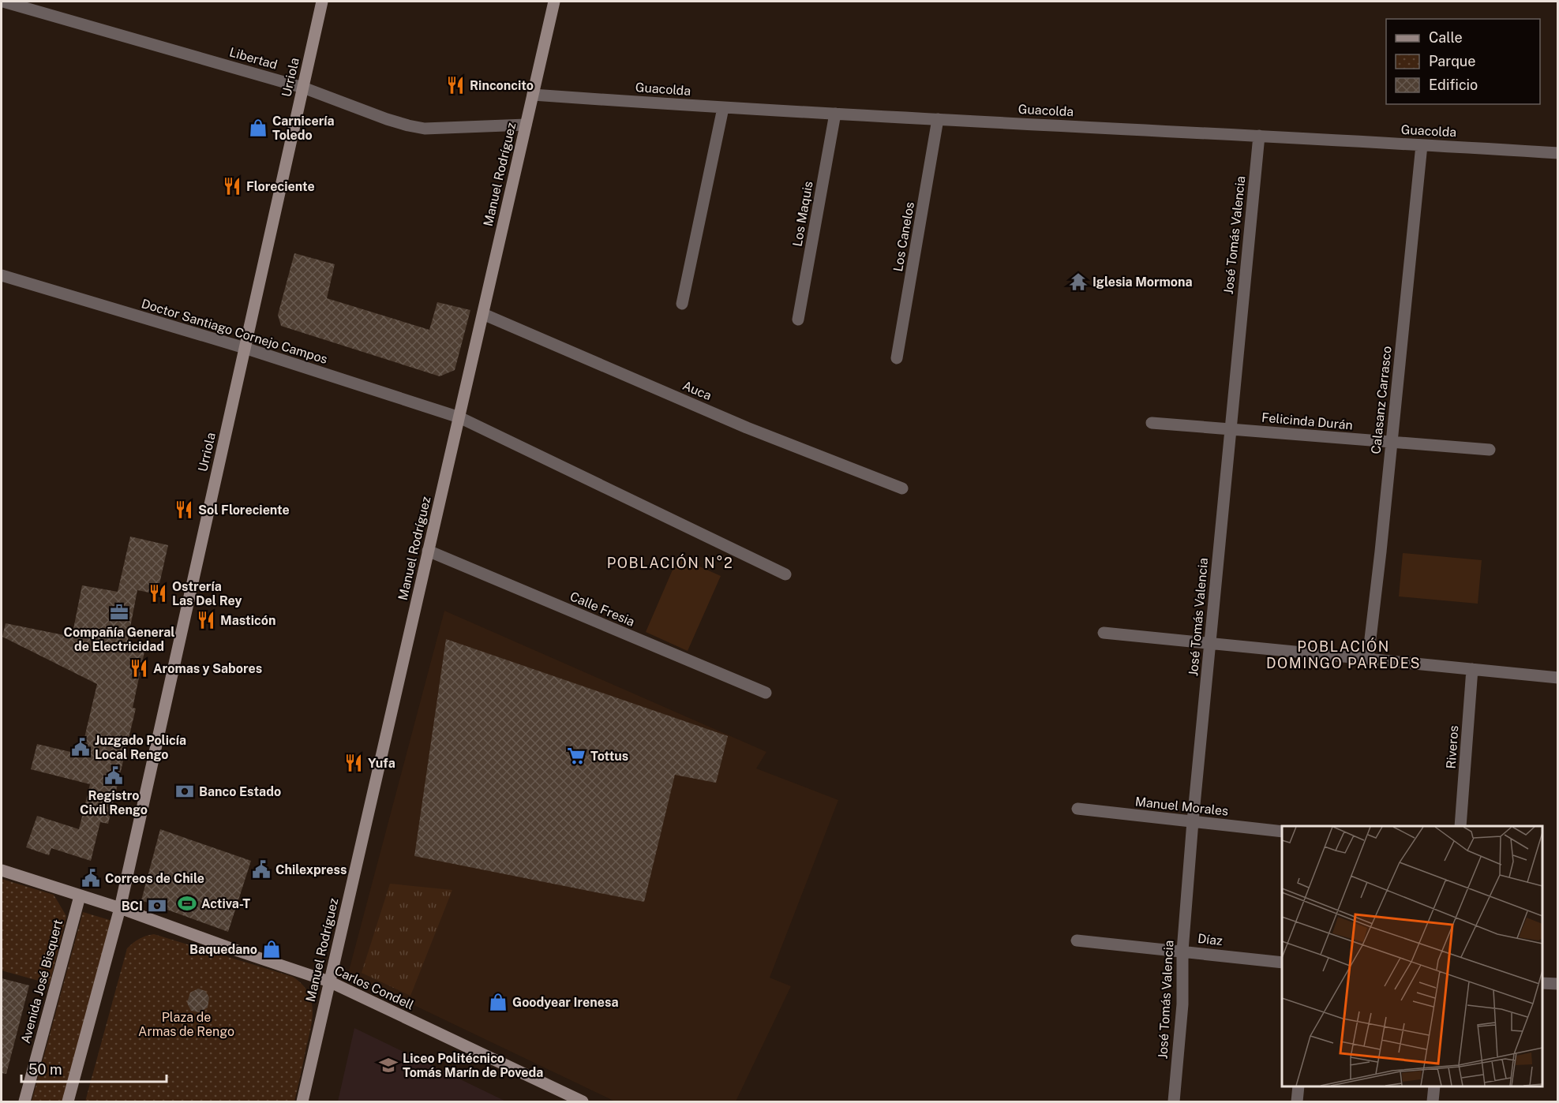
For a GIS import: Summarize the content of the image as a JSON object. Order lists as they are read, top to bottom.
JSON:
{
  "streets": {
    "main road": [
      "Urriola",
      "Manuel Rodríguez",
      "Avenida José Bisquert",
      "Carlos Condell"
    ],
    "street": [
      "Libertad",
      "Guacolda",
      "Los Maquis",
      "José Tomás Valencia",
      "Los Canelos",
      "Doctor Santiago Cornejo Campos",
      "Auca",
      "Calasanz Carrasco",
      "Felicinda Durán",
      "Calle Fresia",
      "Riveros",
      "Manuel Morales",
      "Díaz"
    ]
  },
  "crossings": [
    ["Libertad", "Urriola"],
    ["Libertad", "Manuel Rodríguez"],
    ["Urriola", "Doctor Santiago Cornejo Campos"],
    ["Urriola", "Carlos Condell"],
    ["Guacolda", "Manuel Rodríguez"],
    ["Guacolda", "Los Maquis"],
    ["Guacolda", "José Tomás Valencia"],
    ["Guacolda", "Los Canelos"],
    ["Guacolda", "Calasanz Carrasco"],
    ["Manuel Rodríguez", "Doctor Santiago Cornejo Campos"],
    ["Manuel Rodríguez", "Auca"],
    ["Manuel Rodríguez", "Calle Fresia"],
    ["Manuel Rodríguez", "Carlos Condell"],
    ["José Tomás Valencia", "Felicinda Durán"],
    ["José Tomás Valencia", "Manuel Morales"],
    ["José Tomás Valencia", "Díaz"],
    ["Calasanz Carrasco", "Felicinda Durán"],
    ["Avenida José Bisquert", "Carlos Condell"]
  ],
  "districts": ["POBLACIÓN N°2", "POBLACIÓN DOMINGO PAREDES"],
  "parks": ["Plaza de Armas de Rengo"],
  "places": {
    "restaurant": [
      "Rinconcito",
      "Floreciente",
      "Sol Floreciente",
      "Ostrería Las Del Rey",
      "Masticón",
      "Aromas y Sabores",
      "Yufa"
    ],
    "shop": ["Carnicería Toledo", "Baquedano", "Goodyear Irenesa"],
    "temple": ["Iglesia Mormona"],
    "office": ["Compañía General de Electricidad"],
    "public building": [
      "Juzgado Policía Local Rengo",
      "Registro Civil Rengo",
      "Chilexpress",
      "Correos de Chile"
    ],
    "supermarket": ["Tottus"],
    "bank": ["Banco Estado", "BCI"],
    "sports": ["Activa-T"],
    "school or university": ["Liceo Politécnico Tomás Marín de Poveda"]
  },
  "legend": ["Calle", "Parque", "Edificio"],
  "scale_bar": "50 m"
}
